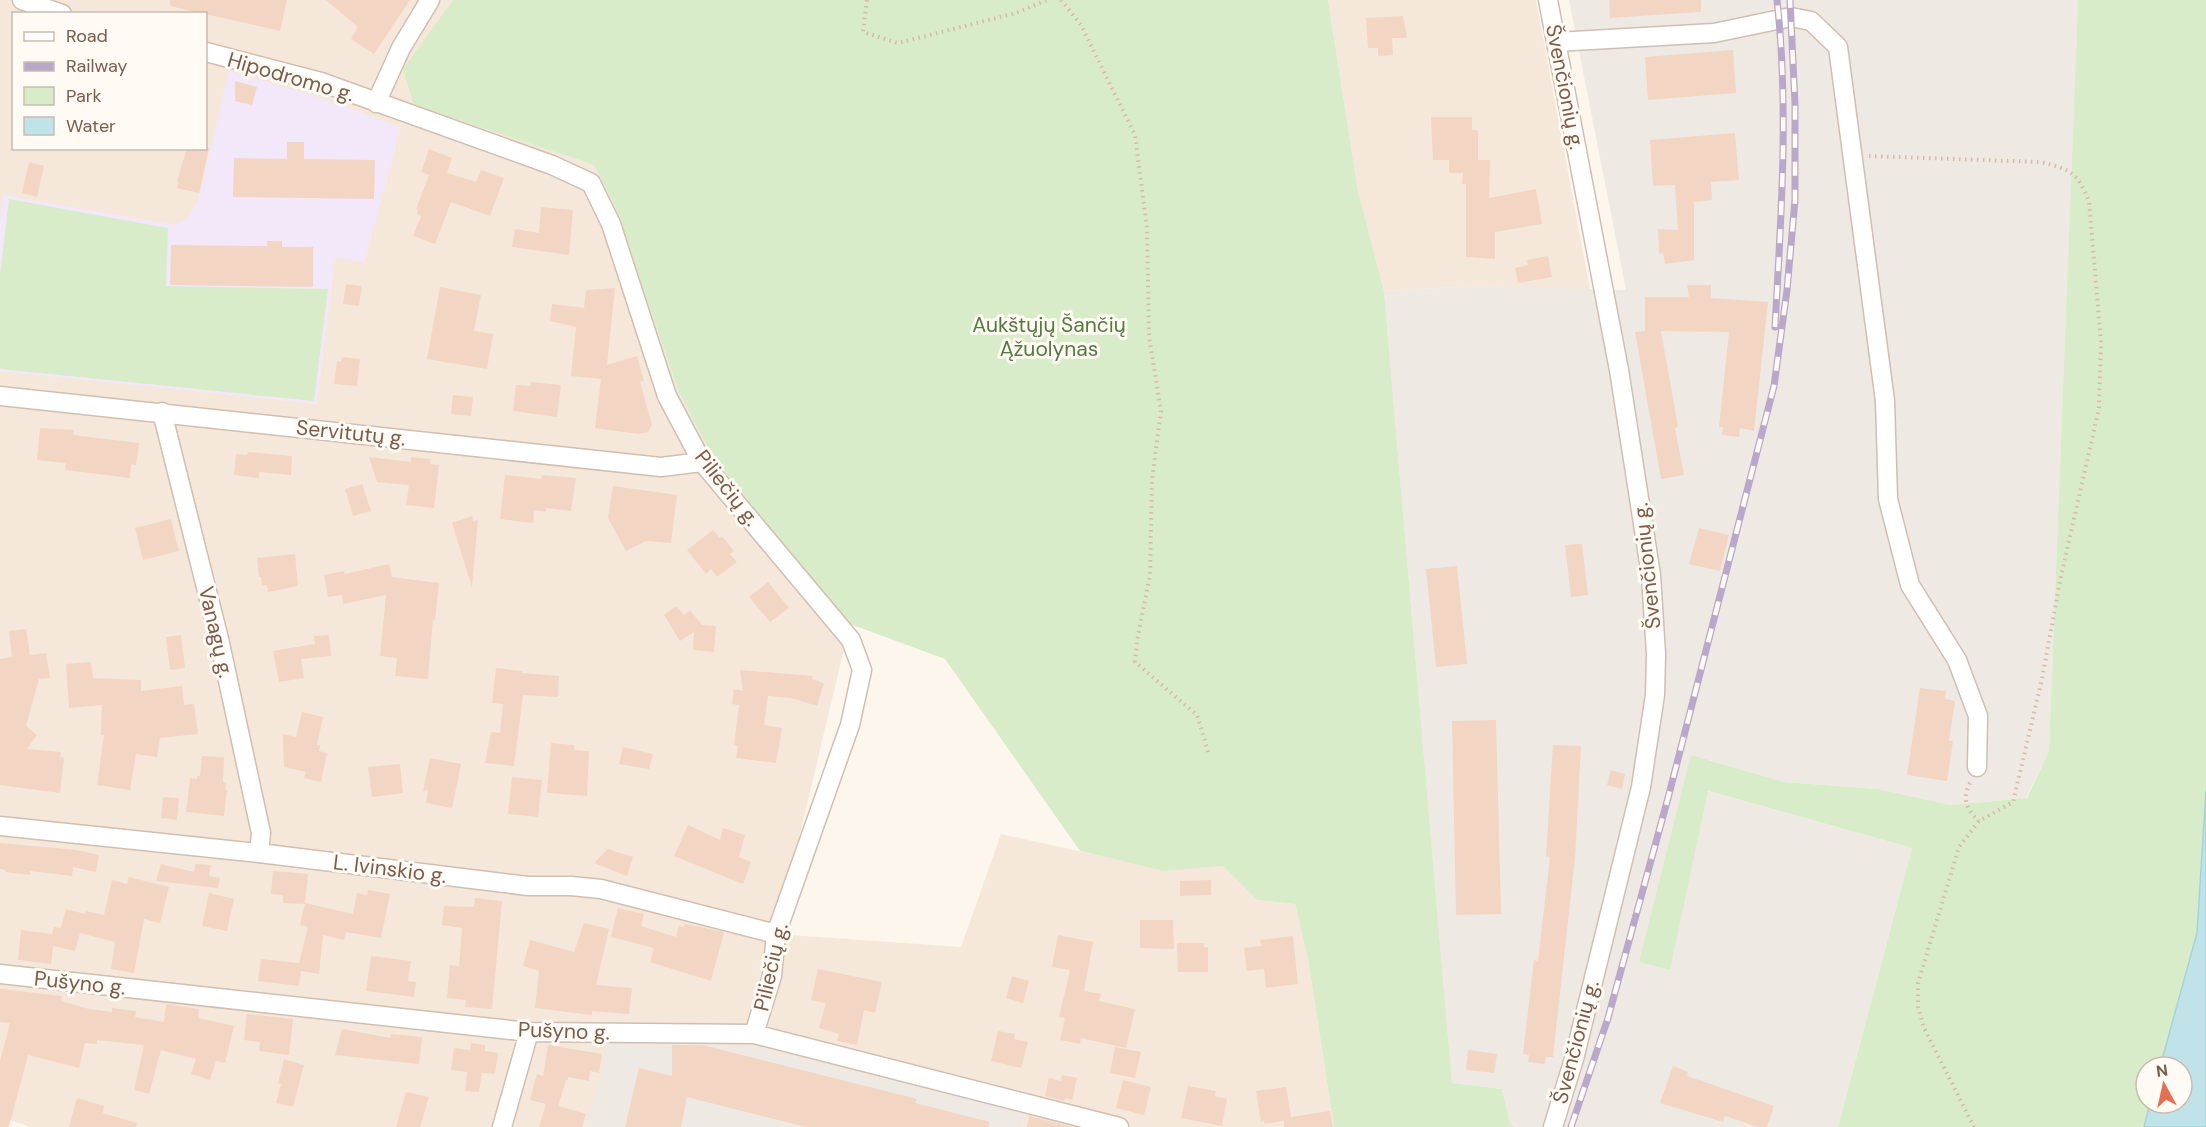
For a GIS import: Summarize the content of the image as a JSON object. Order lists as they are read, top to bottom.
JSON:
{
  "streets": {
    "street": [
      "Hipodromo g.",
      "Švenčionių g.",
      "Servitutų g.",
      "Piliečių g.",
      "Vanagų g.",
      "L. Ivinskio g.",
      "Pušyno g."
    ]
  },
  "crossings": [
    ["Hipodromo g.", "Piliečių g."],
    ["Servitutų g.", "Piliečių g."],
    ["Servitutų g.", "Vanagų g."],
    ["Piliečių g.", "L. Ivinskio g."],
    ["Piliečių g.", "Pušyno g."],
    ["Vanagų g.", "L. Ivinskio g."]
  ],
  "parks": ["Aukštųjų Šančių Ąžuolynas"],
  "legend": [
    "Road",
    "Railway",
    "Park",
    "Water"
  ],
  "north": "top"
}
